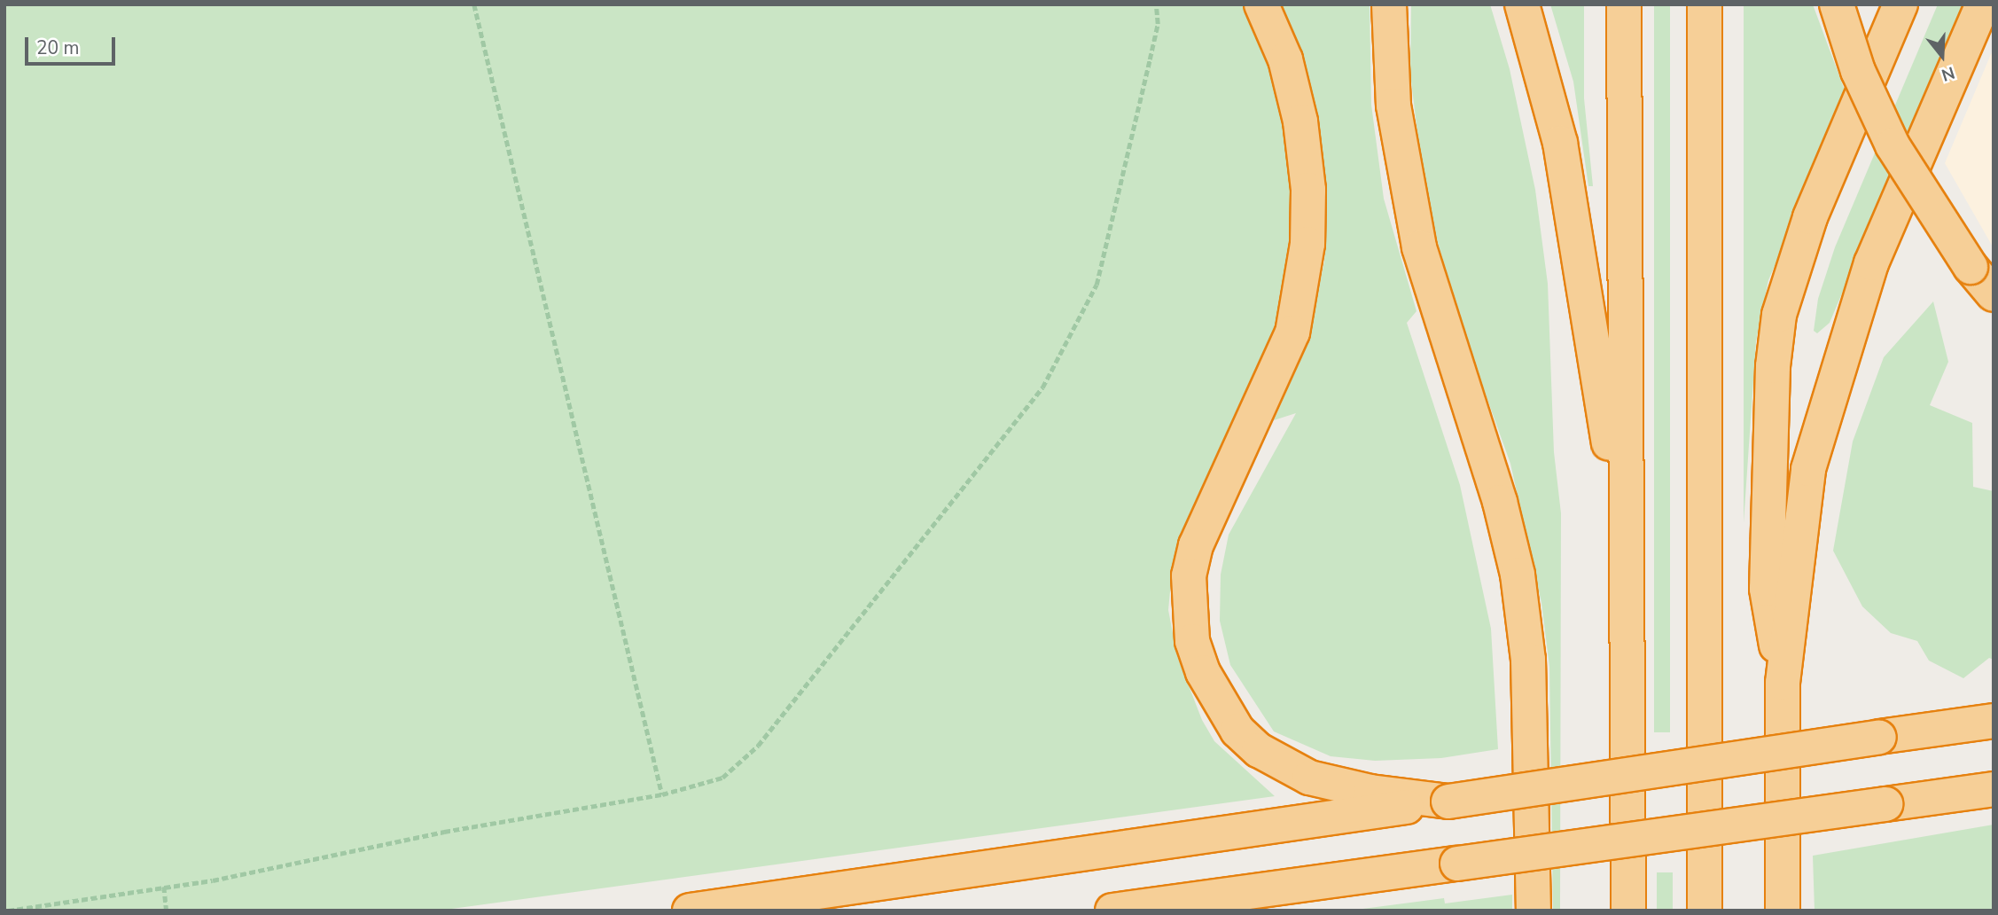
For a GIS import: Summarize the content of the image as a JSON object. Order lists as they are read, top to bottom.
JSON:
{
  "scale_bar": "20 m",
  "north": "bottom"
}
